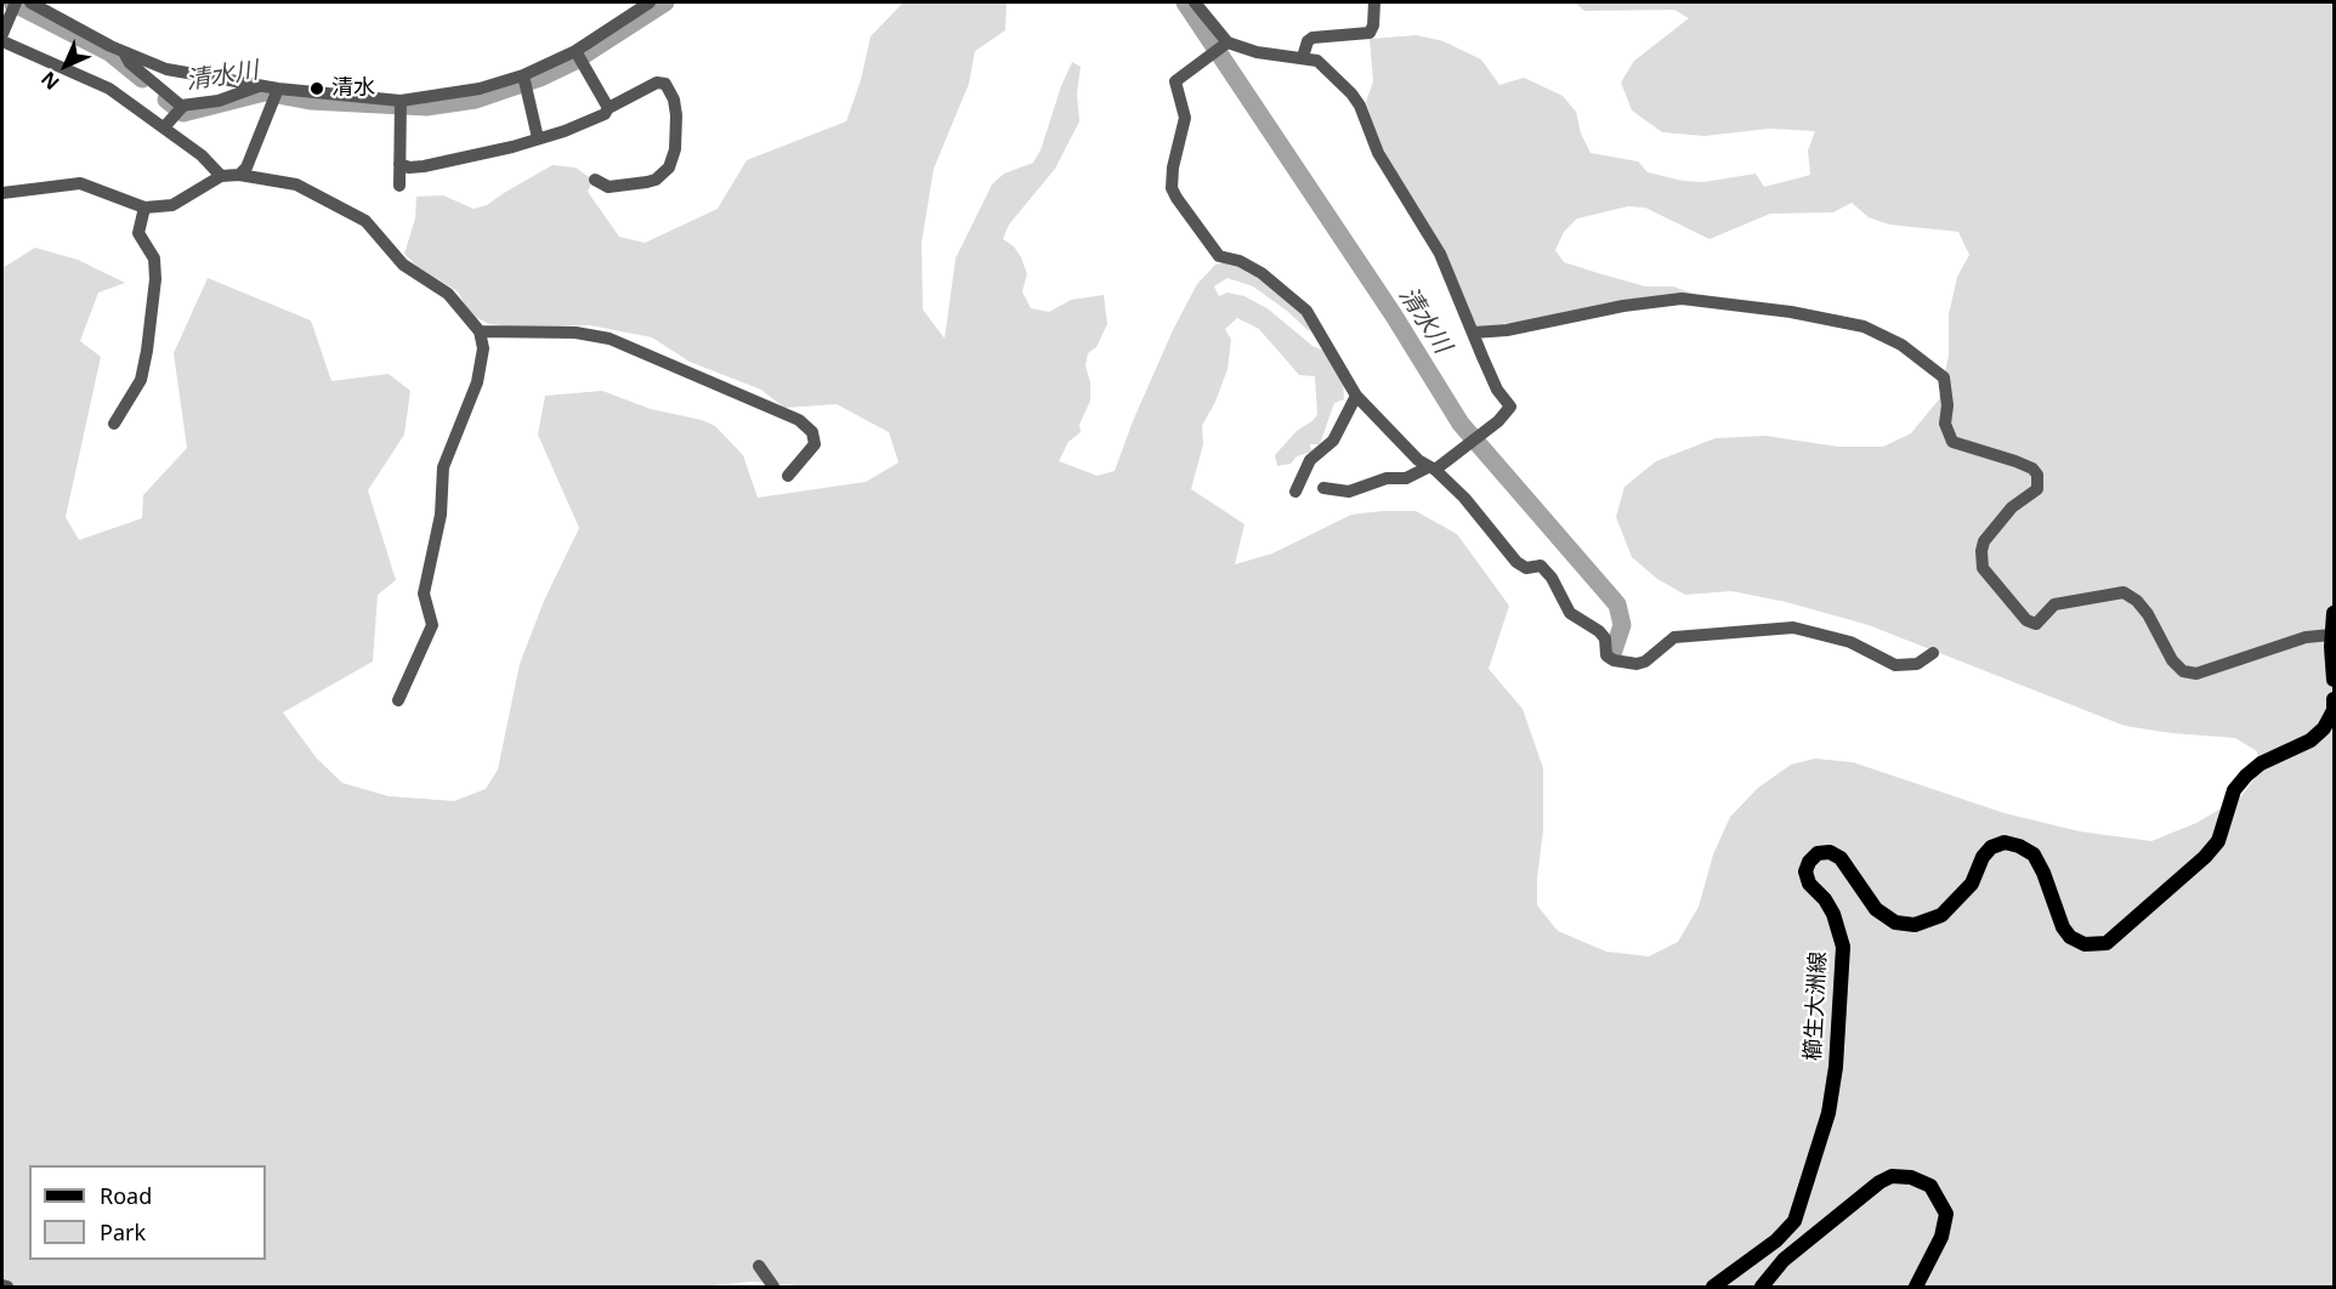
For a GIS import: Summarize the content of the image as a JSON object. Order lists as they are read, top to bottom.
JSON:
{
  "streets": {
    "main road": ["櫛生大洲線"]
  },
  "water": ["清水川"],
  "places": ["清水"],
  "legend": ["Road", "Park"],
  "north": "bottom left"
}
